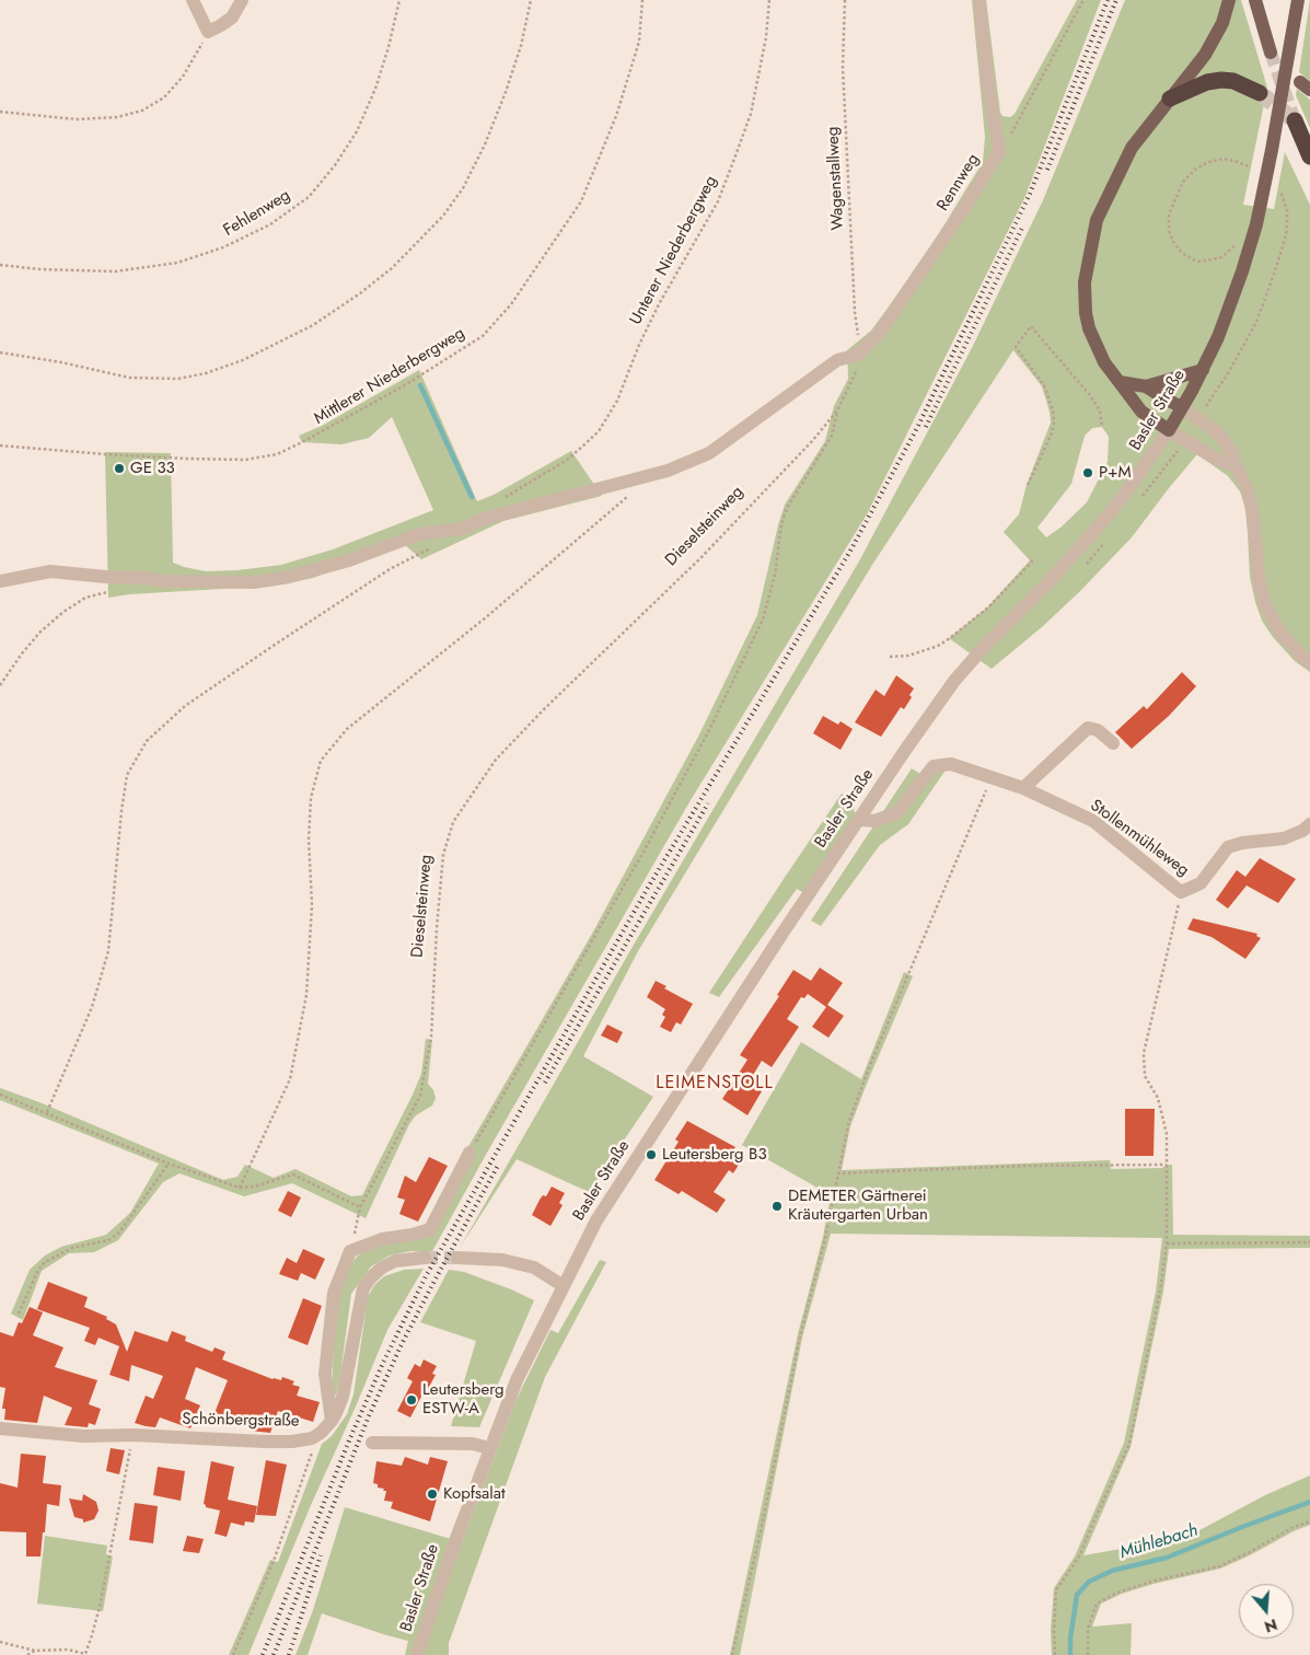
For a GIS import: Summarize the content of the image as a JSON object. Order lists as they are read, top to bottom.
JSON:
{
  "streets": {
    "main road": ["Basler Straße"],
    "street": ["Rennweg", "Stollenmühleweg", "Schönbergstraße"],
    "path": [
      "Wagenstallweg",
      "Fehlenweg",
      "Unterer Niederbergweg",
      "Mittlerer Niederbergweg",
      "Dieselsteinweg"
    ]
  },
  "crossings": [
    ["Wagenstallweg", "Rennweg"],
    ["Wagenstallweg", "Dieselsteinweg"],
    ["Basler Straße", "Stollenmühleweg"]
  ],
  "districts": ["LEIMENSTOLL"],
  "water": ["Mühlebach"],
  "places": [
    "GE 33",
    "P+M",
    "Leutersberg B3",
    "DEMETER Gärtnerei Kräutergarten Urban",
    "Leutersberg ESTW-A",
    "Kopfsalat"
  ],
  "north": "bottom"
}
